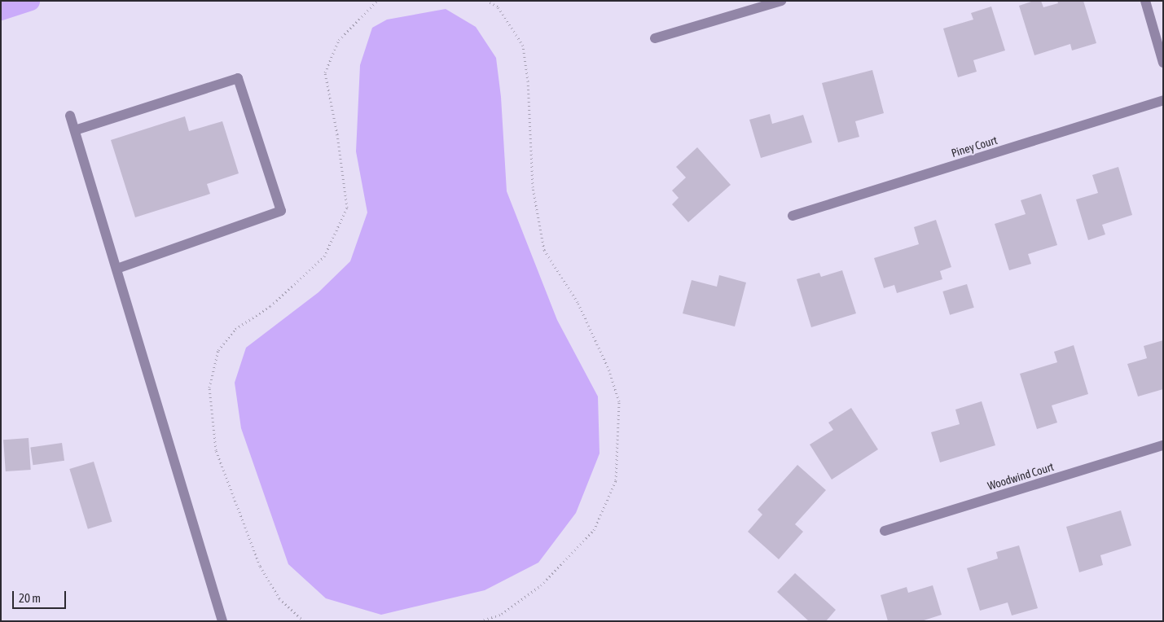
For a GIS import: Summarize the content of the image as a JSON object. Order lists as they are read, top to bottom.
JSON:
{
  "streets": {
    "street": ["Piney Court", "Woodwind Court"]
  },
  "scale_bar": "20 m"
}
